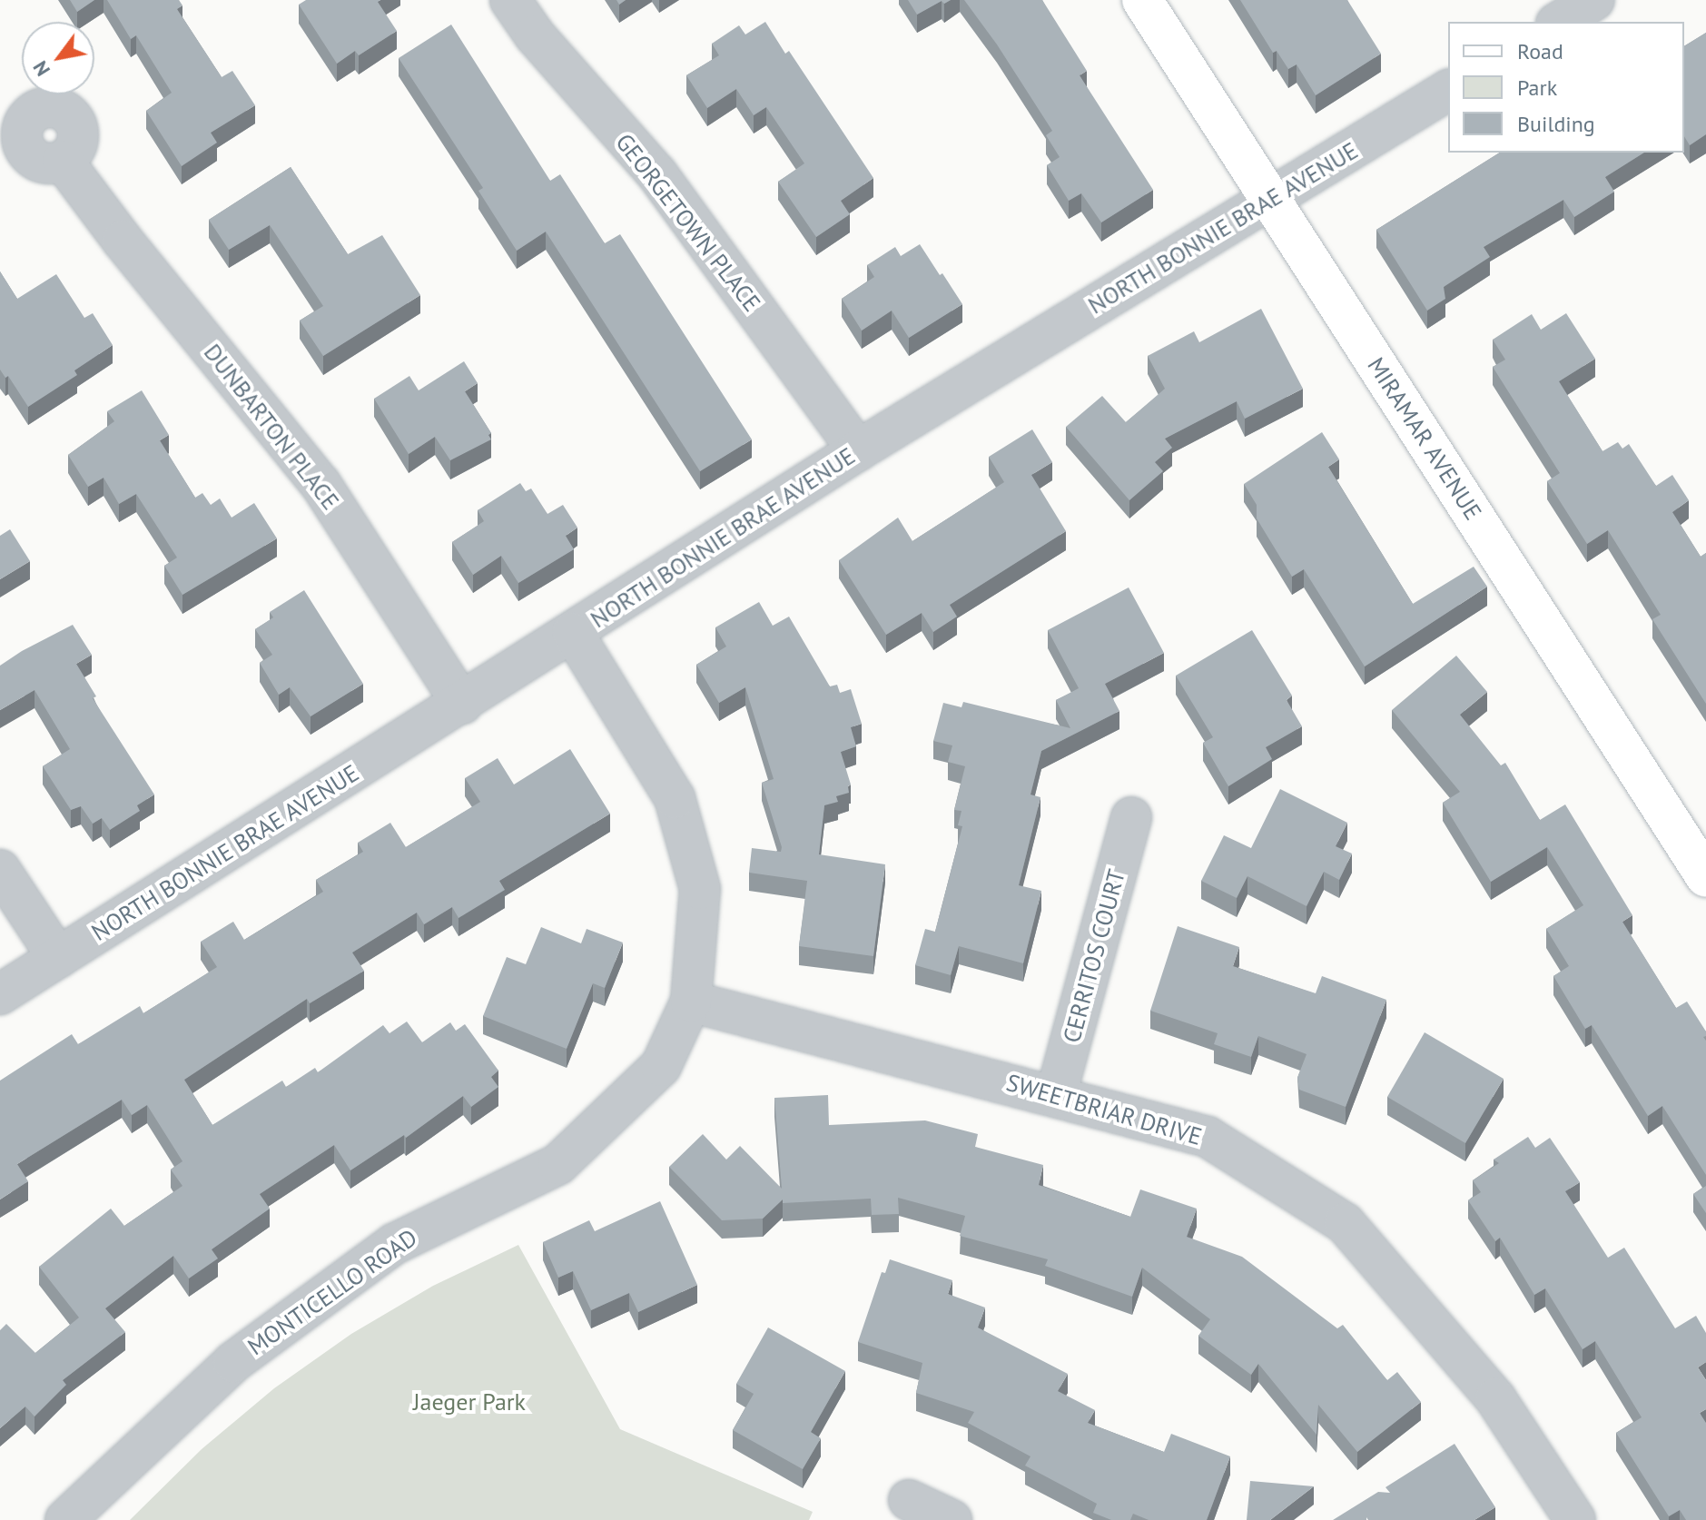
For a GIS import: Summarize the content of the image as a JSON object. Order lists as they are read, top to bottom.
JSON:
{
  "streets": {
    "street": [
      "GEORGETOWN PLACE",
      "NORTH BONNIE BRAE AVENUE",
      "DUNBARTON PLACE",
      "MIRAMAR AVENUE",
      "CERRITOS COURT",
      "SWEETBRIAR DRIVE",
      "MONTICELLO ROAD"
    ]
  },
  "crossings": [
    ["GEORGETOWN PLACE", "NORTH BONNIE BRAE AVENUE"],
    ["NORTH BONNIE BRAE AVENUE", "DUNBARTON PLACE"],
    ["NORTH BONNIE BRAE AVENUE", "MIRAMAR AVENUE"],
    ["NORTH BONNIE BRAE AVENUE", "MONTICELLO ROAD"],
    ["CERRITOS COURT", "SWEETBRIAR DRIVE"],
    ["SWEETBRIAR DRIVE", "MONTICELLO ROAD"]
  ],
  "parks": ["Jaeger Park"],
  "legend": ["Road", "Park", "Building"],
  "north": "bottom left"
}
